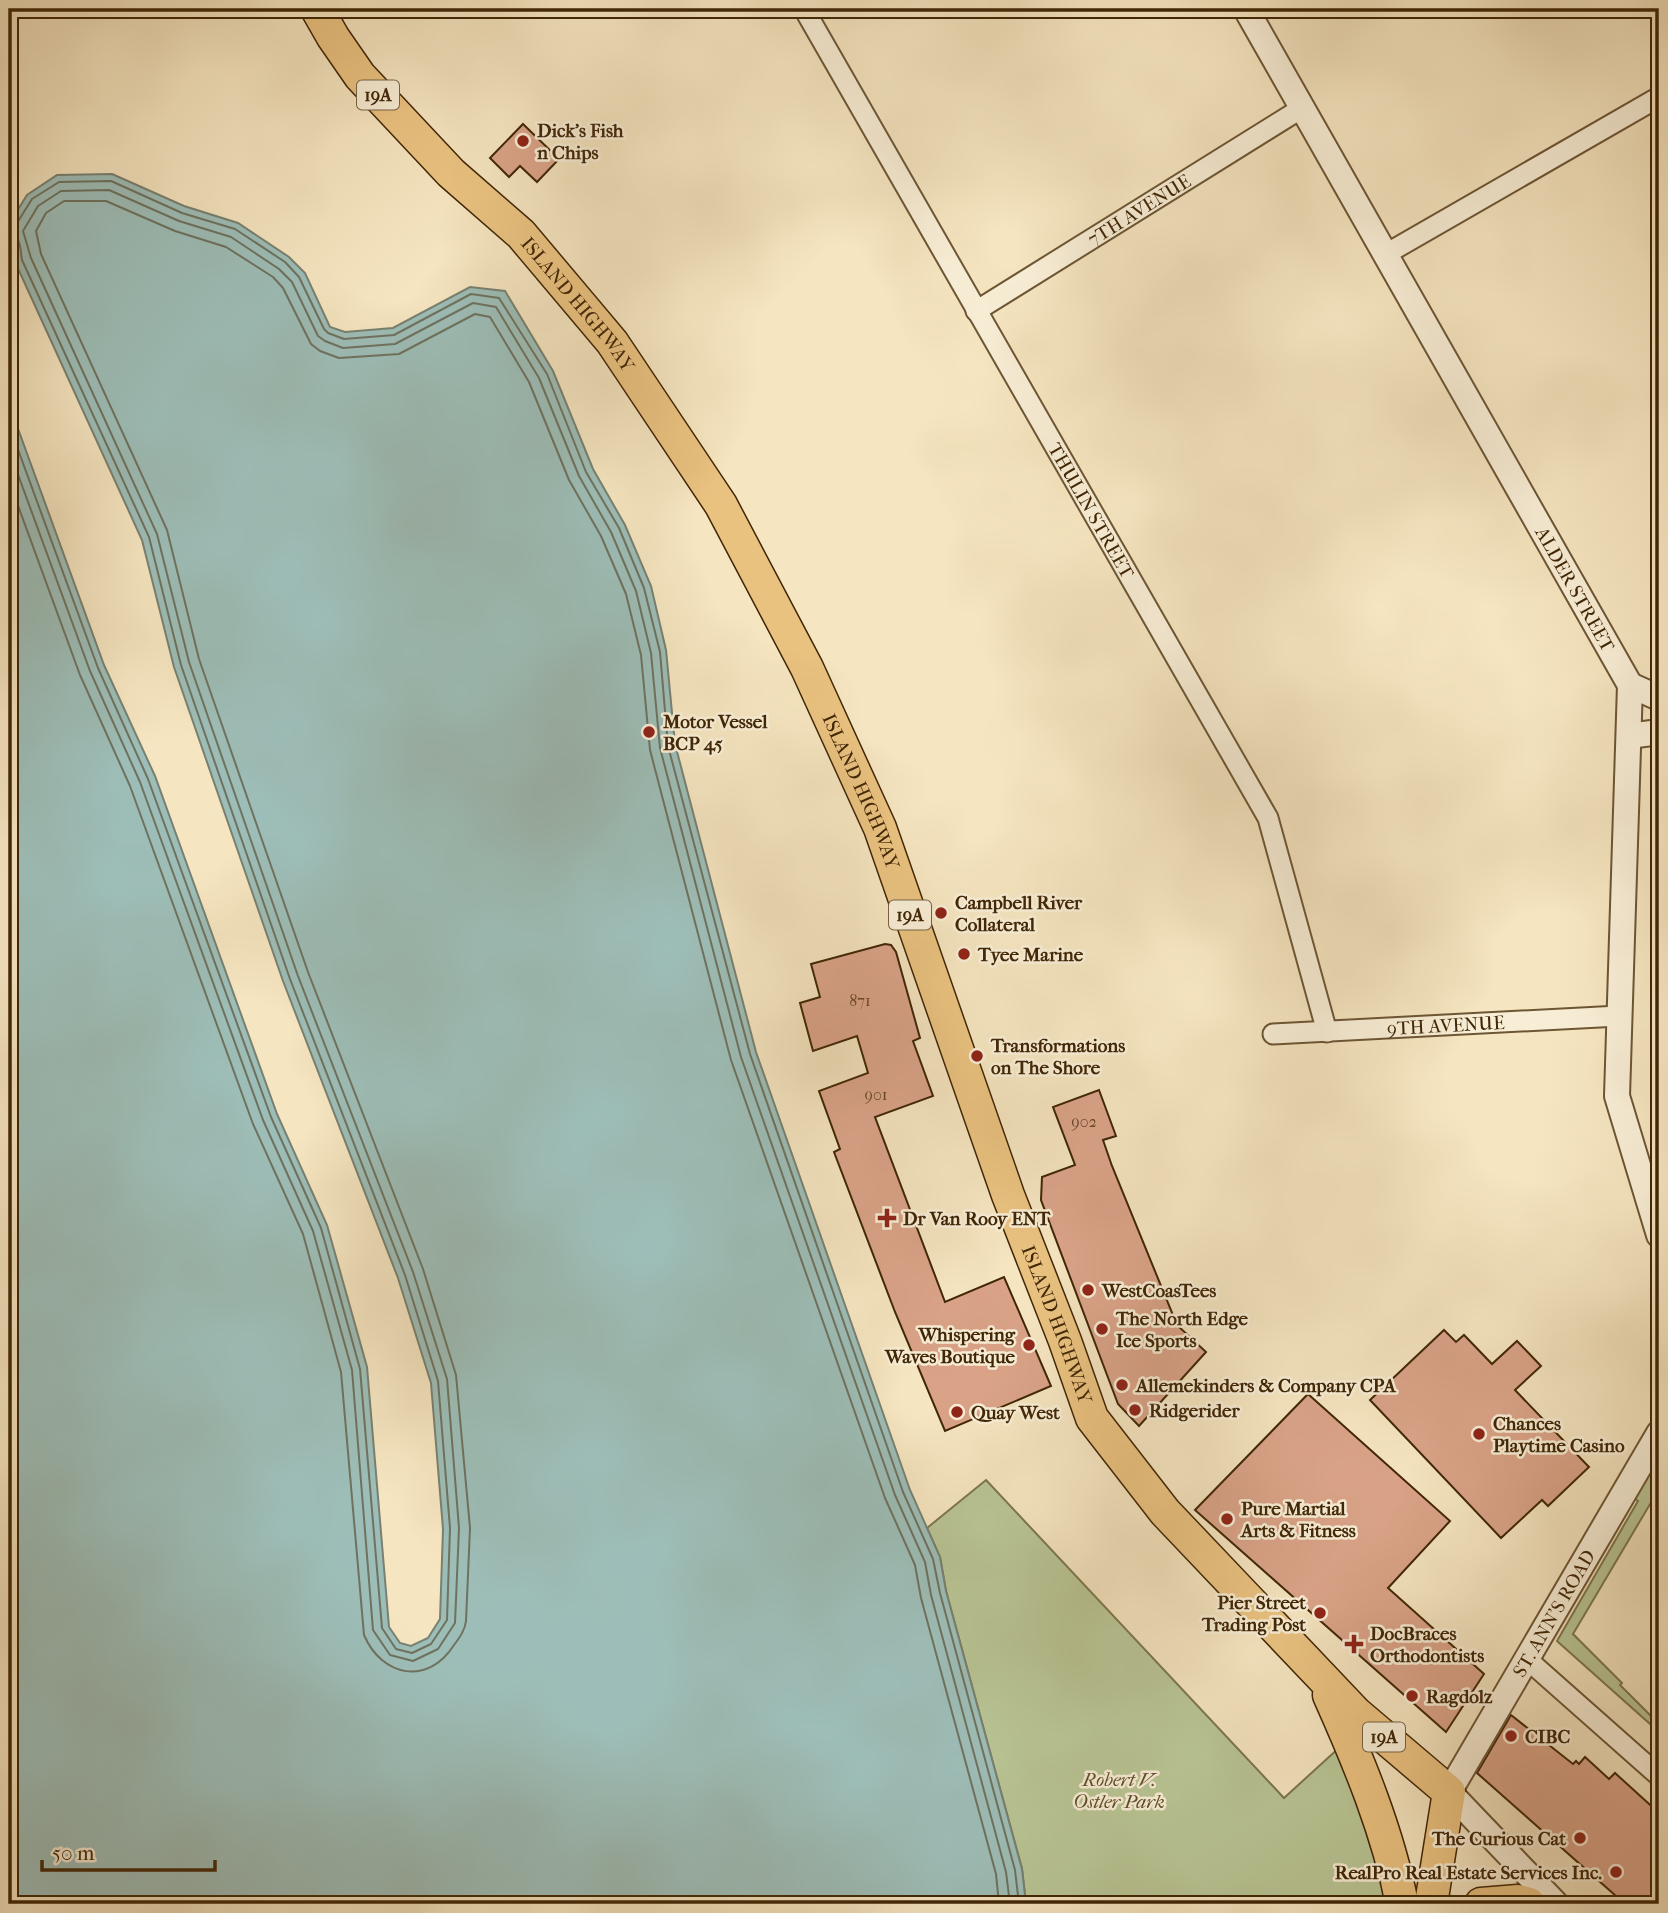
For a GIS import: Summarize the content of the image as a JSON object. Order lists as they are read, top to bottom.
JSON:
{
  "streets": {
    "main road": ["19A", "ISLAND HIGHWAY"],
    "street": [
      "7TH AVENUE",
      "THULIN STREET",
      "ALDER STREET",
      "9TH AVENUE",
      "ST. ANN'S ROAD"
    ]
  },
  "crossings": [
    ["7TH AVENUE", "THULIN STREET"],
    ["7TH AVENUE", "ALDER STREET"],
    ["ISLAND HIGHWAY", "ST. ANN'S ROAD"],
    ["THULIN STREET", "9TH AVENUE"]
  ],
  "parks": ["Robert V. Ostler Park"],
  "places": {
    "other": [
      "Dick's Fish n Chips",
      "Motor Vessel BCP 45",
      "Campbell River Collateral",
      "Tyee Marine",
      "Transformations on The Shore",
      "WestCoasTees",
      "The North Edge Ice Sports",
      "Whispering Waves Boutique",
      "Allemekinders & Company CPA",
      "Ridgerider",
      "Quay West",
      "Chances Playtime Casino",
      "Pure Martial Arts & Fitness",
      "Pier Street Trading Post",
      "Ragdolz",
      "CIBC",
      "The Curious Cat",
      "RealPro Real Estate Services Inc."
    ],
    "health": ["Dr Van Rooy ENT", "DocBraces Orthodontists"]
  },
  "house_numbers": ["871", "901", "902"],
  "scale_bar": "50 m"
}
